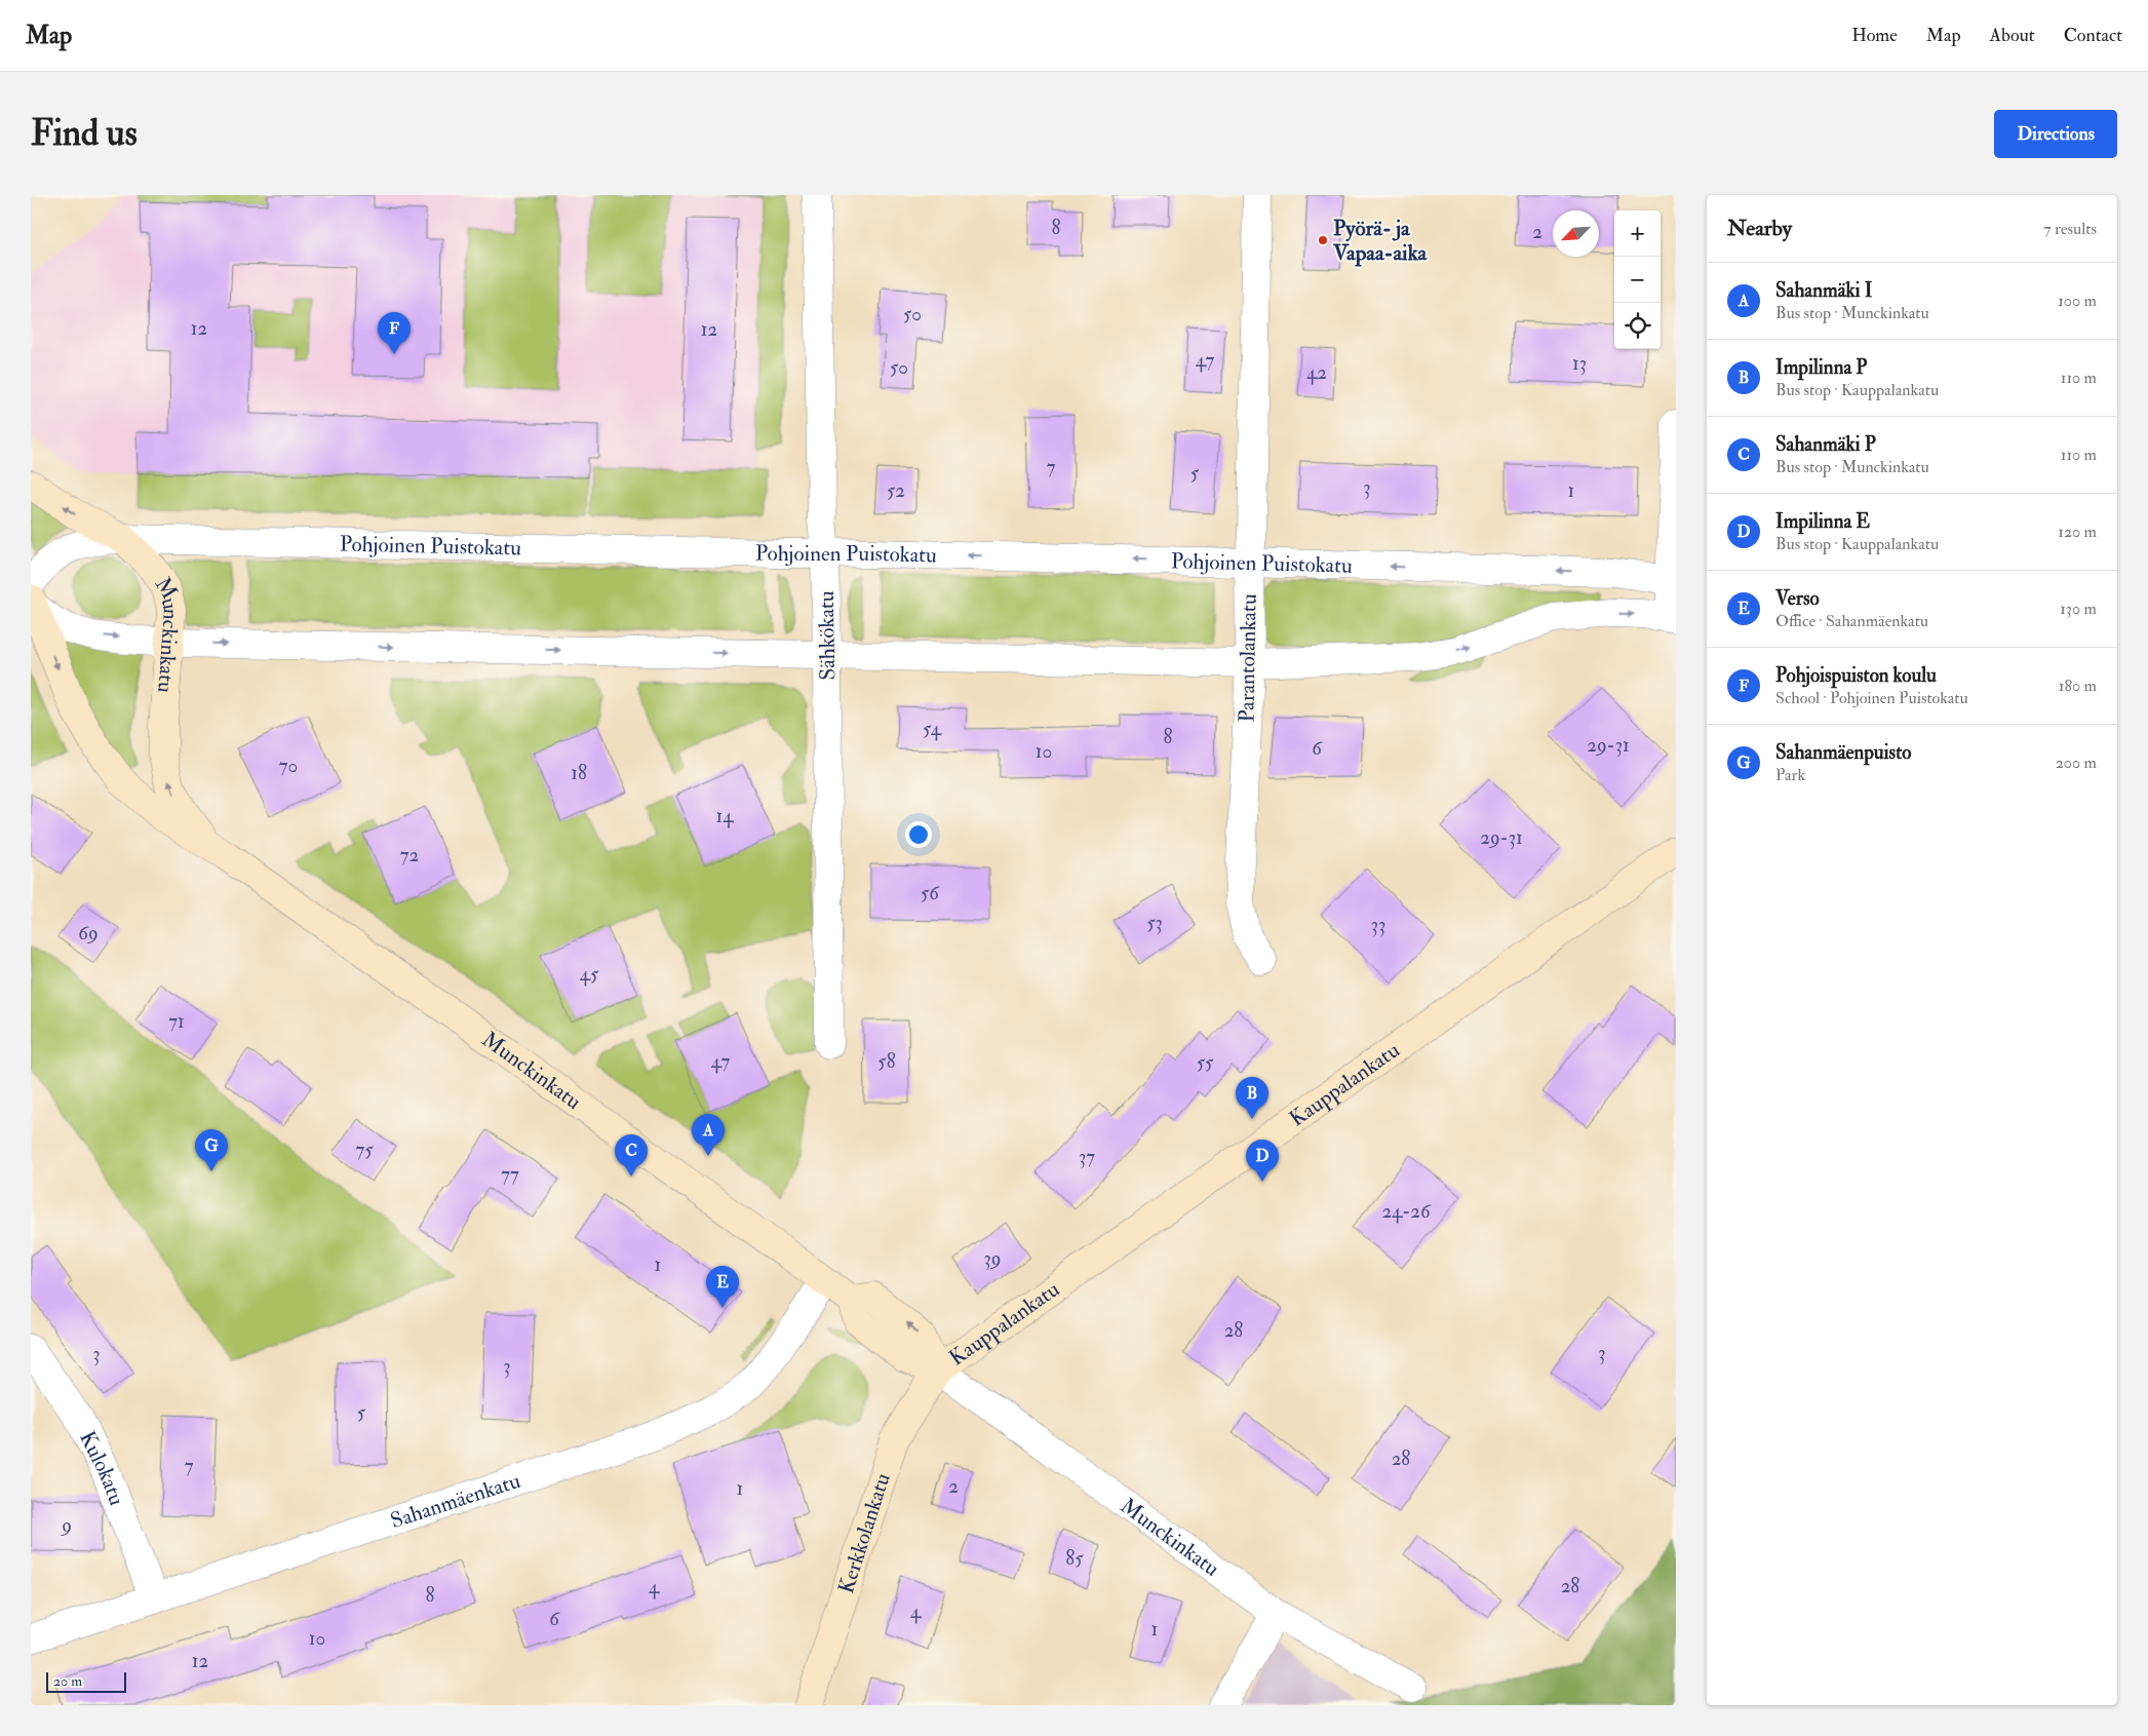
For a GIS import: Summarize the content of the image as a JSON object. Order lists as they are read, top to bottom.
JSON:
{
  "streets": {
    "main road": ["Munckinkatu", "Kauppalankatu", "Kerkkolankatu"],
    "street": [
      "Pohjoinen Puistokatu",
      "Sähkökatu",
      "Parantolankatu",
      "Kulokatu",
      "Sahanmäenkatu"
    ]
  },
  "crossings": [
    ["Pohjoinen Puistokatu", "Sähkökatu"],
    ["Pohjoinen Puistokatu", "Munckinkatu"],
    ["Pohjoinen Puistokatu", "Parantolankatu"],
    ["Munckinkatu", "Kauppalankatu"],
    ["Munckinkatu", "Sahanmäenkatu"],
    ["Munckinkatu", "Kerkkolankatu"],
    ["Kauppalankatu", "Kerkkolankatu"],
    ["Kulokatu", "Sahanmäenkatu"]
  ],
  "places": ["Pyörä- ja Vapaa-aika"],
  "house_numbers": [
    "8",
    "2",
    "50",
    "12",
    "12",
    "47",
    "13",
    "50",
    "42",
    "7",
    "5",
    "3",
    "52",
    "1",
    "54",
    "8",
    "29-31",
    "6",
    "10",
    "70",
    "18",
    "14",
    "29-31",
    "72",
    "56",
    "53",
    "33",
    "69",
    "45",
    "71",
    "47",
    "58",
    "55",
    "75",
    "37",
    "77",
    "24-26",
    "39",
    "1",
    "28",
    "3",
    "3",
    "3",
    "5",
    "28",
    "7",
    "2",
    "1",
    "9",
    "85",
    "28",
    "4",
    "8",
    "4",
    "6",
    "1",
    "10",
    "12"
  ],
  "scale_bar": "20 m",
  "north": "bottom left",
  "page": {
    "header": "Map",
    "nav": [
      "Home",
      "Map",
      "About",
      "Contact"
    ],
    "buttons": "Directions",
    "title": "Find us",
    "heading": ["Nearby", "7 results"],
    "map_buttons": ["+", "−"],
    "list": [
      {
        "mark": "A",
        "name": "Sahanmäki I",
        "note": "Bus stop · Munckinkatu",
        "value": "100 m"
      },
      {
        "mark": "B",
        "name": "Impilinna P",
        "note": "Bus stop · Kauppalankatu",
        "value": "110 m"
      },
      {
        "mark": "C",
        "name": "Sahanmäki P",
        "note": "Bus stop · Munckinkatu",
        "value": "110 m"
      },
      {
        "mark": "D",
        "name": "Impilinna E",
        "note": "Bus stop · Kauppalankatu",
        "value": "120 m"
      },
      {
        "mark": "E",
        "name": "Verso",
        "note": "Office · Sahanmäenkatu",
        "value": "130 m"
      },
      {
        "mark": "F",
        "name": "Pohjoispuiston koulu",
        "note": "School · Pohjoinen Puistokatu",
        "value": "180 m"
      },
      {
        "mark": "G",
        "name": "Sahanmäenpuisto",
        "note": "Park",
        "value": "200 m"
      }
    ],
    "pins": [
      "F",
      "B",
      "A",
      "G",
      "C",
      "D",
      "E"
    ],
    "scale": "20 m"
  }
}
